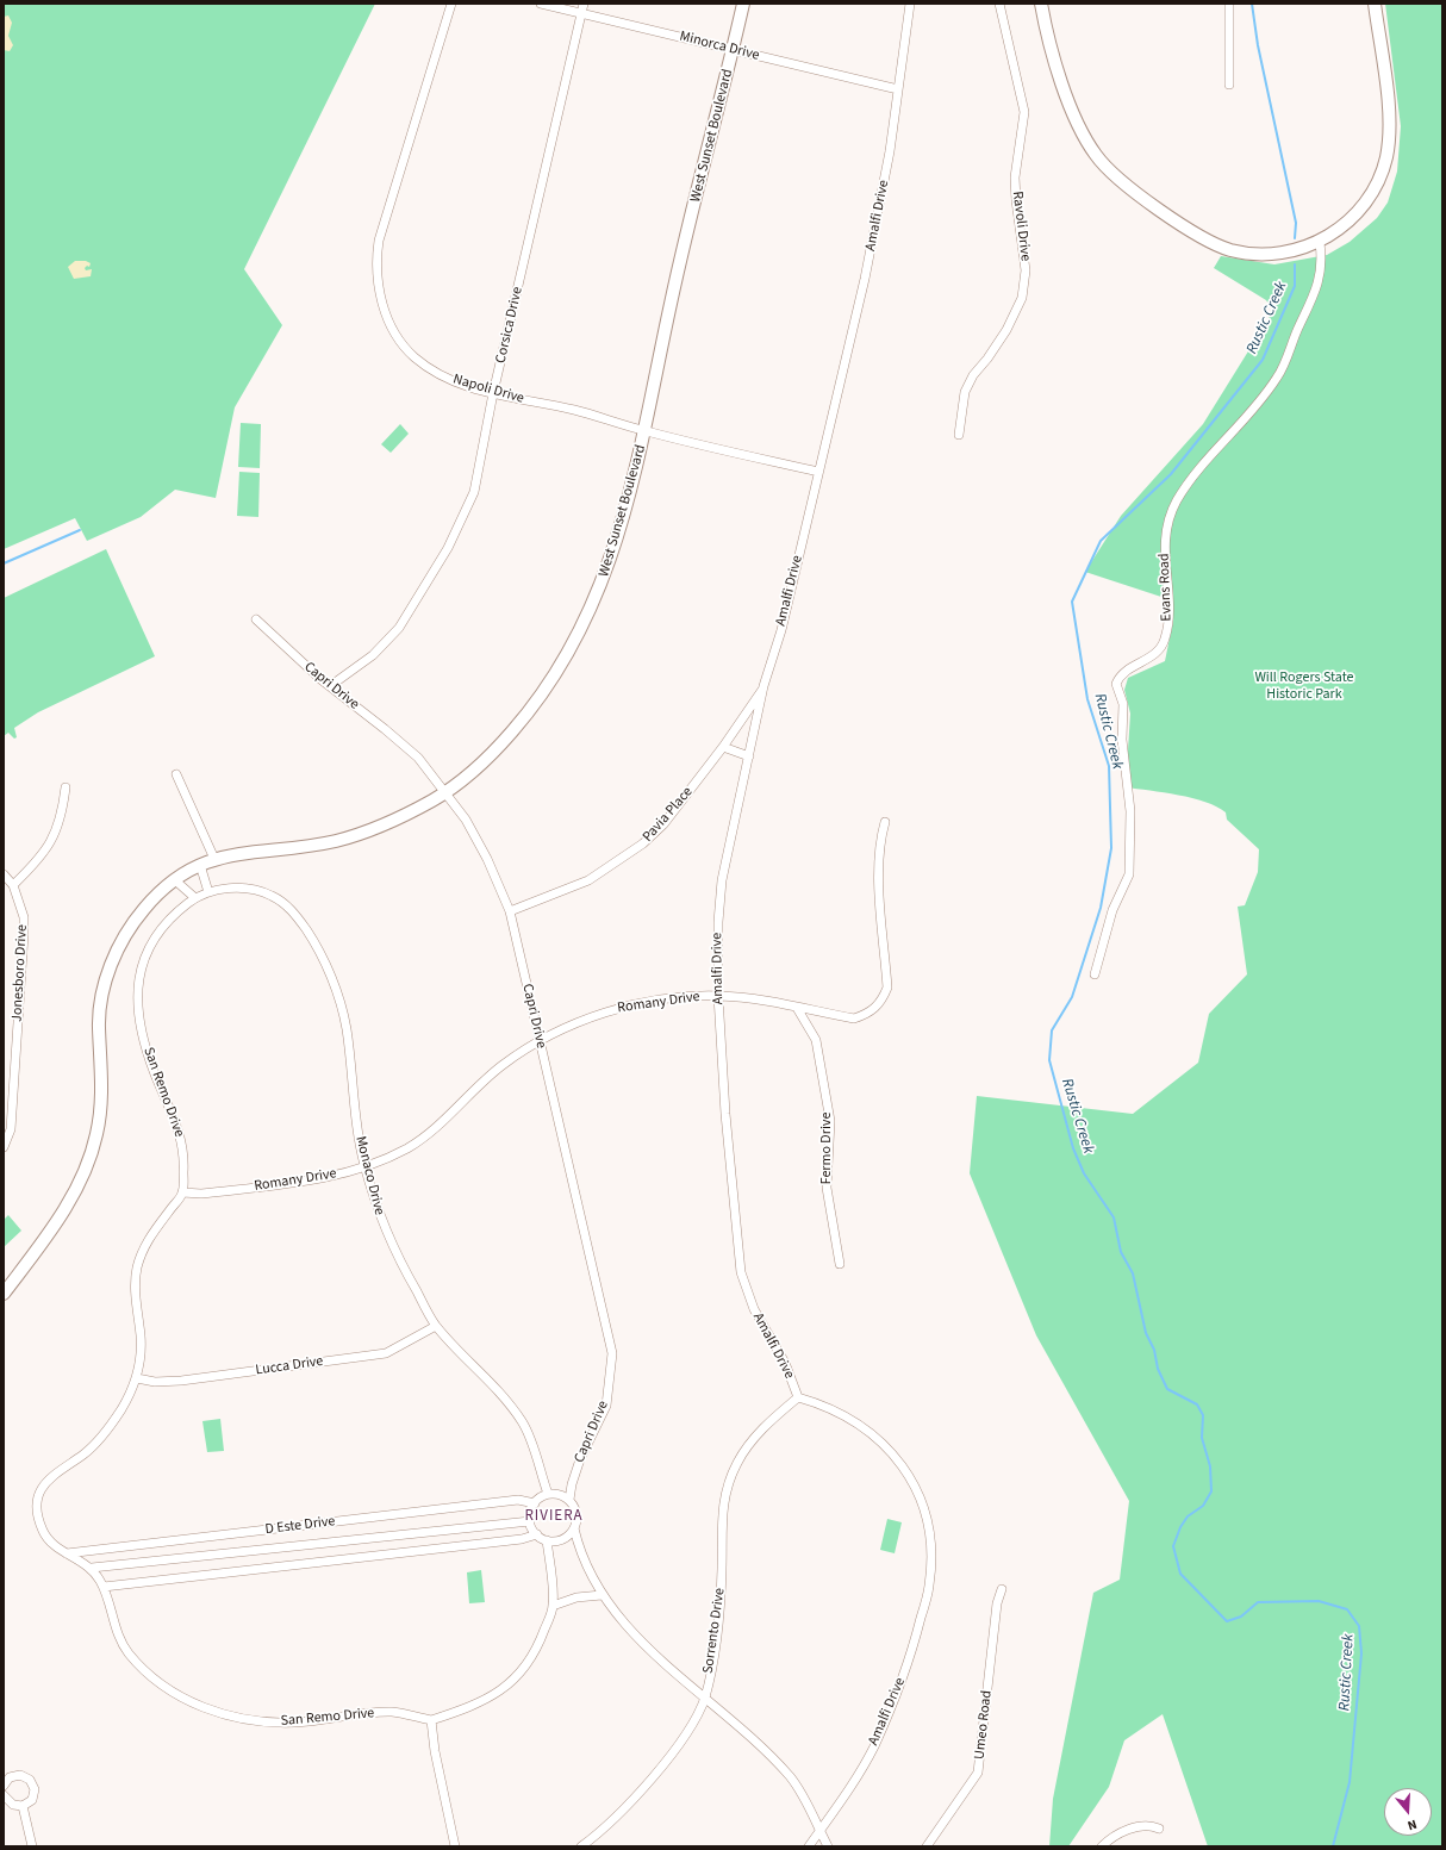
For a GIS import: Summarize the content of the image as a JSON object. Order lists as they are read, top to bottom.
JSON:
{
  "streets": {
    "main road": ["West Sunset Boulevard"],
    "street": [
      "Minorca Drive",
      "Amalfi Drive",
      "Ravoli Drive",
      "Corsica Drive",
      "Napoli Drive",
      "Evans Road",
      "Capri Drive",
      "Pavia Place",
      "Jonesboro Drive",
      "Romany Drive",
      "San Remo Drive",
      "Fermo Drive",
      "Monaco Drive",
      "Lucca Drive",
      "D Este Drive",
      "Sorrento Drive",
      "Umeo Road"
    ]
  },
  "crossings": [
    ["Minorca Drive", "West Sunset Boulevard"],
    ["Minorca Drive", "Amalfi Drive"],
    ["Minorca Drive", "Corsica Drive"],
    ["West Sunset Boulevard", "Napoli Drive"],
    ["West Sunset Boulevard", "Capri Drive"],
    ["Amalfi Drive", "Napoli Drive"],
    ["Amalfi Drive", "Pavia Place"],
    ["Amalfi Drive", "Romany Drive"],
    ["Amalfi Drive", "Sorrento Drive"],
    ["Corsica Drive", "Napoli Drive"],
    ["Corsica Drive", "Capri Drive"],
    ["Capri Drive", "Pavia Place"],
    ["Capri Drive", "Romany Drive"],
    ["Capri Drive", "Monaco Drive"],
    ["Capri Drive", "D Este Drive"],
    ["Romany Drive", "San Remo Drive"],
    ["Romany Drive", "Fermo Drive"],
    ["Romany Drive", "Monaco Drive"],
    ["San Remo Drive", "Monaco Drive"],
    ["San Remo Drive", "Lucca Drive"],
    ["San Remo Drive", "D Este Drive"],
    ["Monaco Drive", "Lucca Drive"],
    ["Monaco Drive", "D Este Drive"]
  ],
  "districts": ["RIVIERA"],
  "water": ["Rustic Creek"],
  "parks": ["Will Rogers State Historic Park"],
  "north": "bottom"
}
